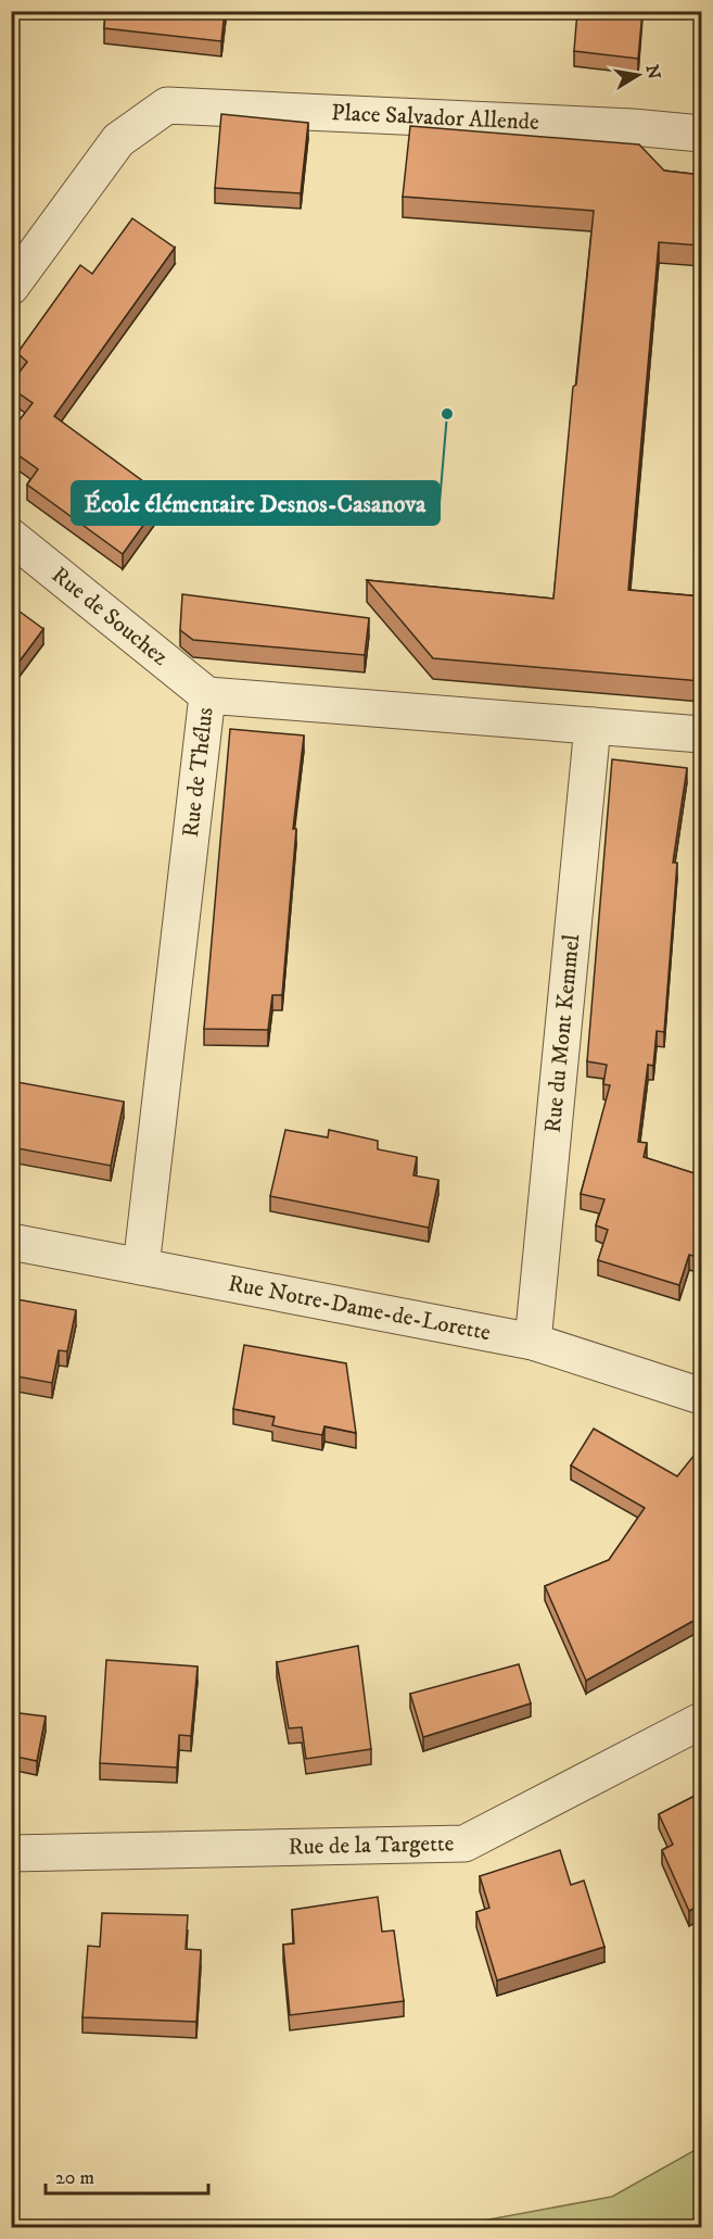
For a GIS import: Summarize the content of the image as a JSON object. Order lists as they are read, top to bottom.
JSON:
{
  "streets": {
    "street": [
      "Place Salvador Allende",
      "Rue de Souchez",
      "Rue de Thélus",
      "Rue du Mont Kemmel",
      "Rue Notre-Dame-de-Lorette",
      "Rue de la Targette"
    ]
  },
  "crossings": [
    ["Rue de Souchez", "Rue de Thélus"],
    ["Rue de Thélus", "Rue du Mont Kemmel"],
    ["Rue de Thélus", "Rue Notre-Dame-de-Lorette"],
    ["Rue du Mont Kemmel", "Rue Notre-Dame-de-Lorette"]
  ],
  "places": ["École élémentaire Desnos-Casanova"],
  "scale_bar": "20 m",
  "north": "right"
}
